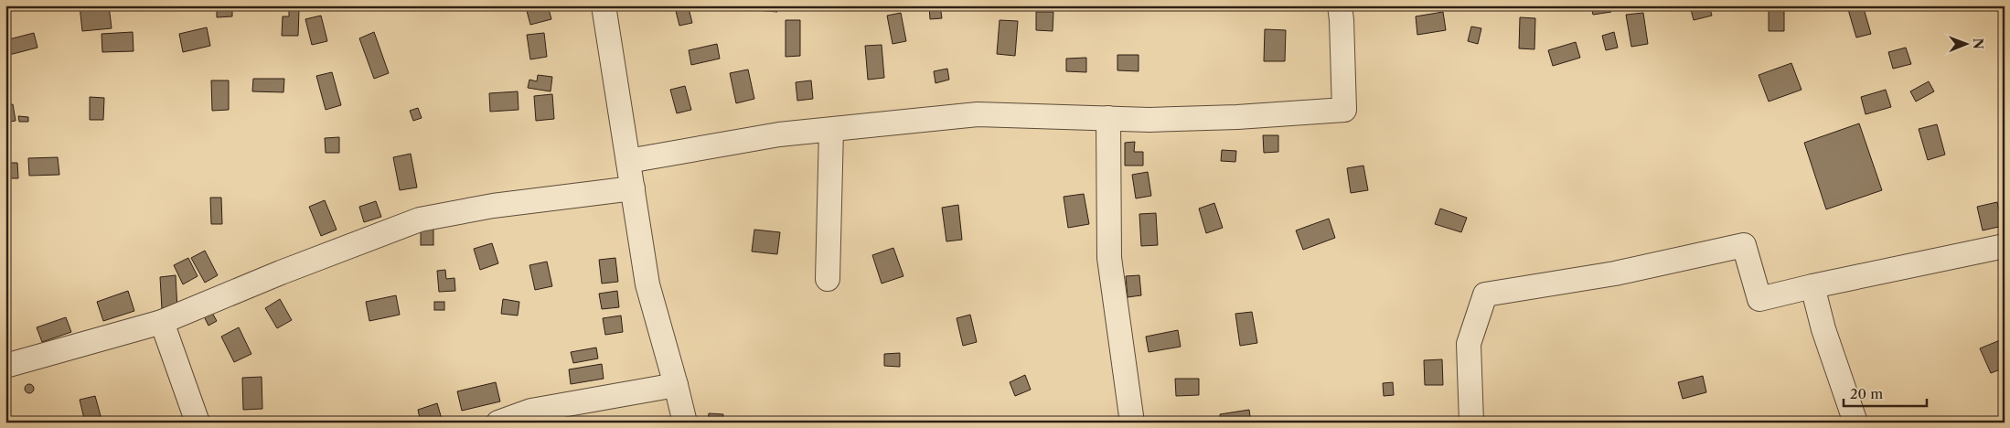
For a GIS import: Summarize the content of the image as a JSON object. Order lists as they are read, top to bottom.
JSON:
{
  "scale_bar": "20 m",
  "north": "right"
}
